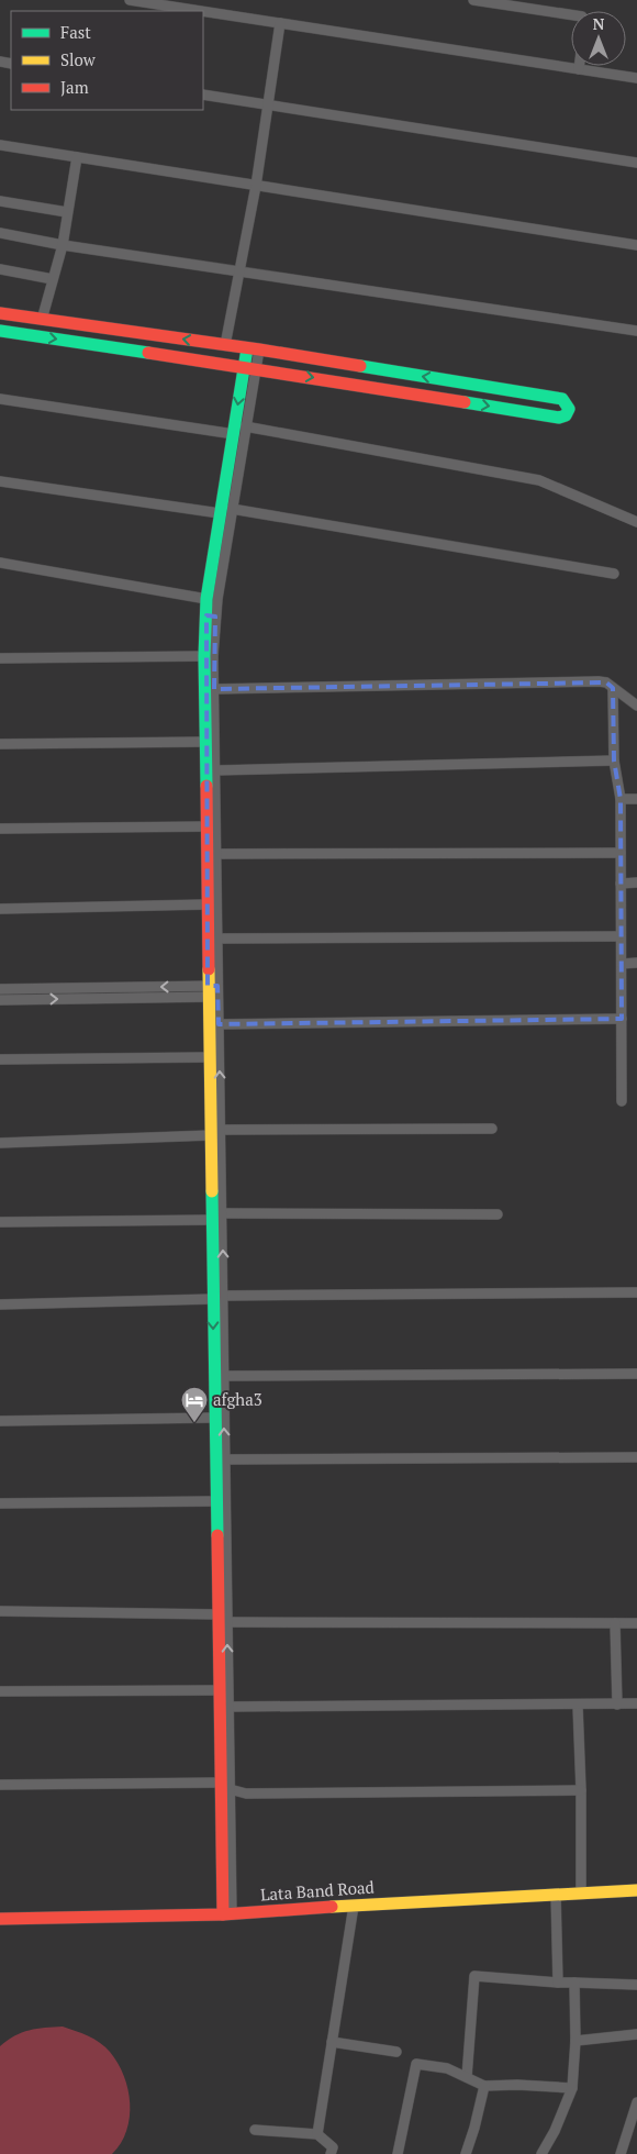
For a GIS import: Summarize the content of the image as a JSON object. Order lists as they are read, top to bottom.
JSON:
{
  "streets": {
    "street": ["Lata Band Road"]
  },
  "places": {
    "hotel": ["afgha3"]
  },
  "legend": ["Fast", "Slow", "Jam"],
  "north": "top"
}
